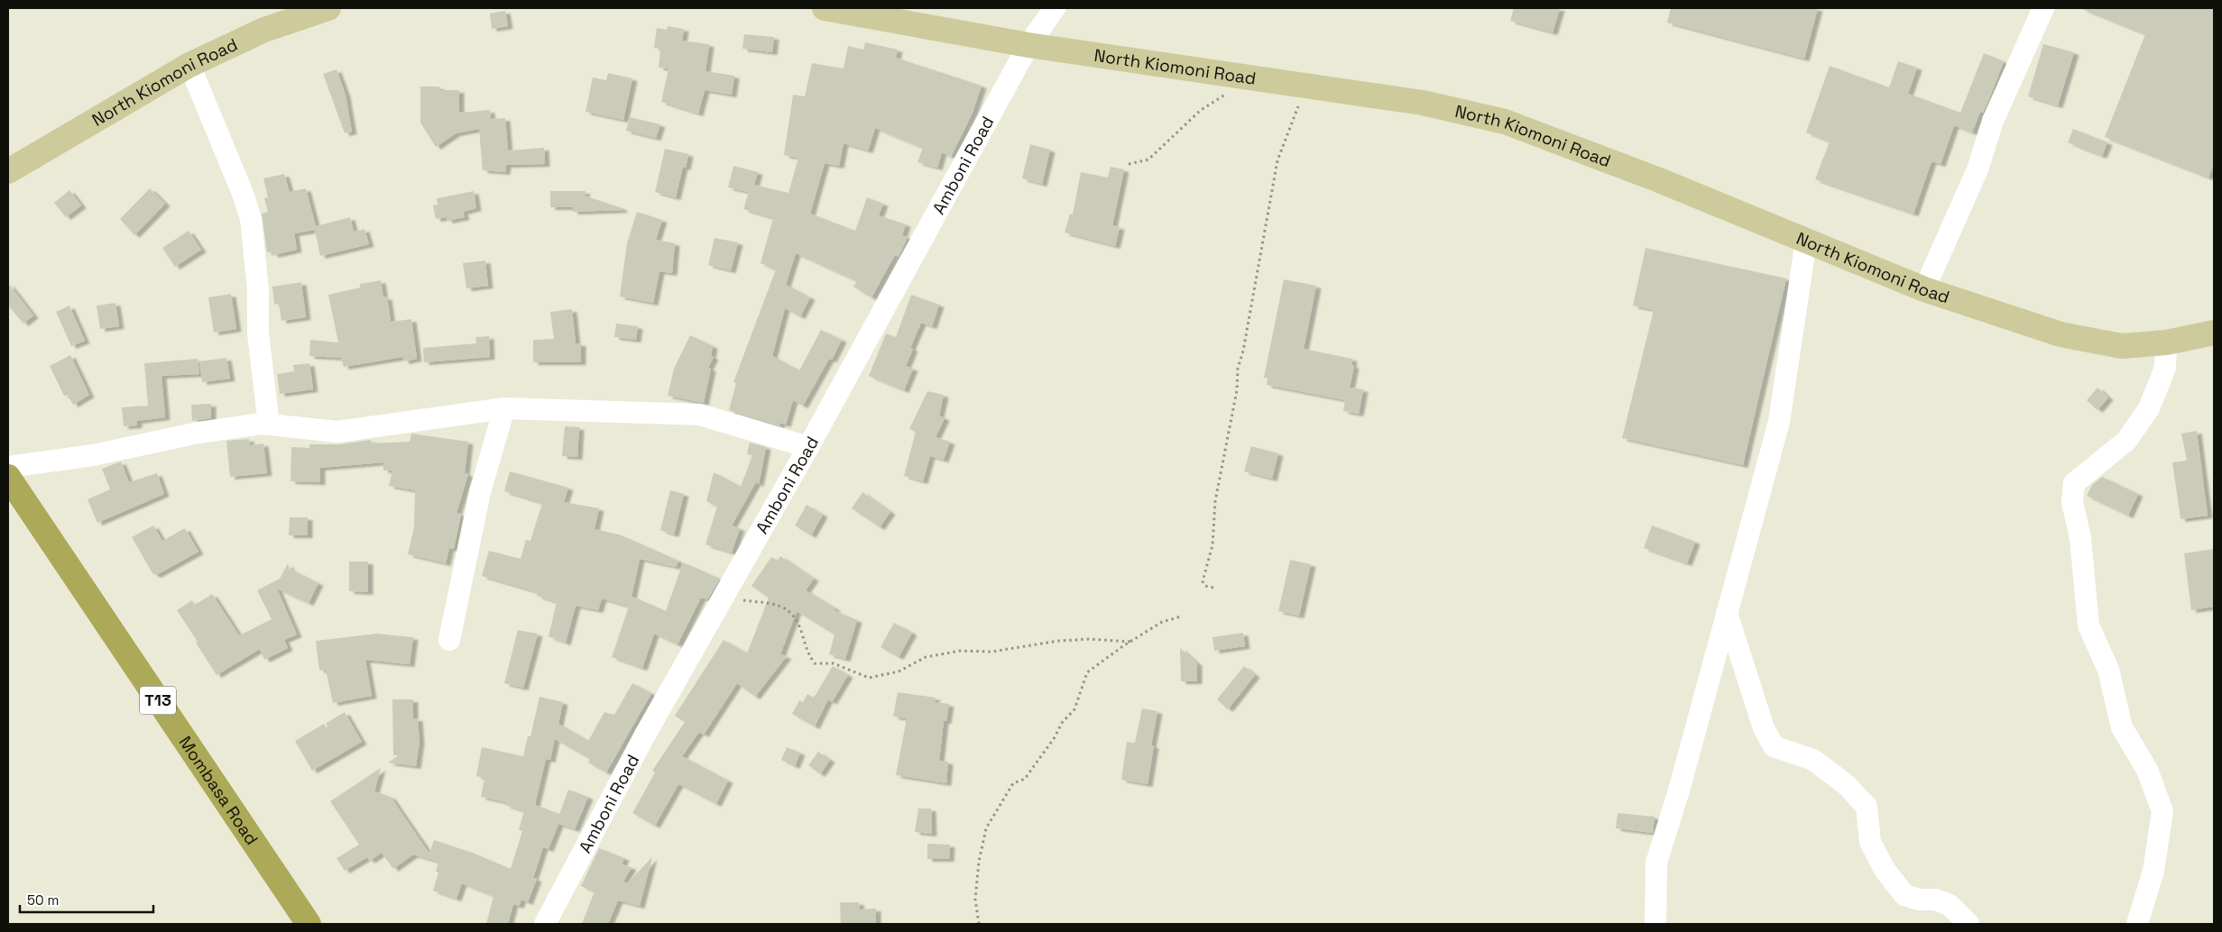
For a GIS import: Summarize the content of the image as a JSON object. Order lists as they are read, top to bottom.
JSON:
{
  "streets": {
    "highway": ["T13", "Mombasa Road"],
    "main road": ["North Kiomoni Road"],
    "street": ["Amboni Road"]
  },
  "crossings": [
    ["North Kiomoni Road", "Amboni Road"]
  ],
  "scale_bar": "50 m"
}
